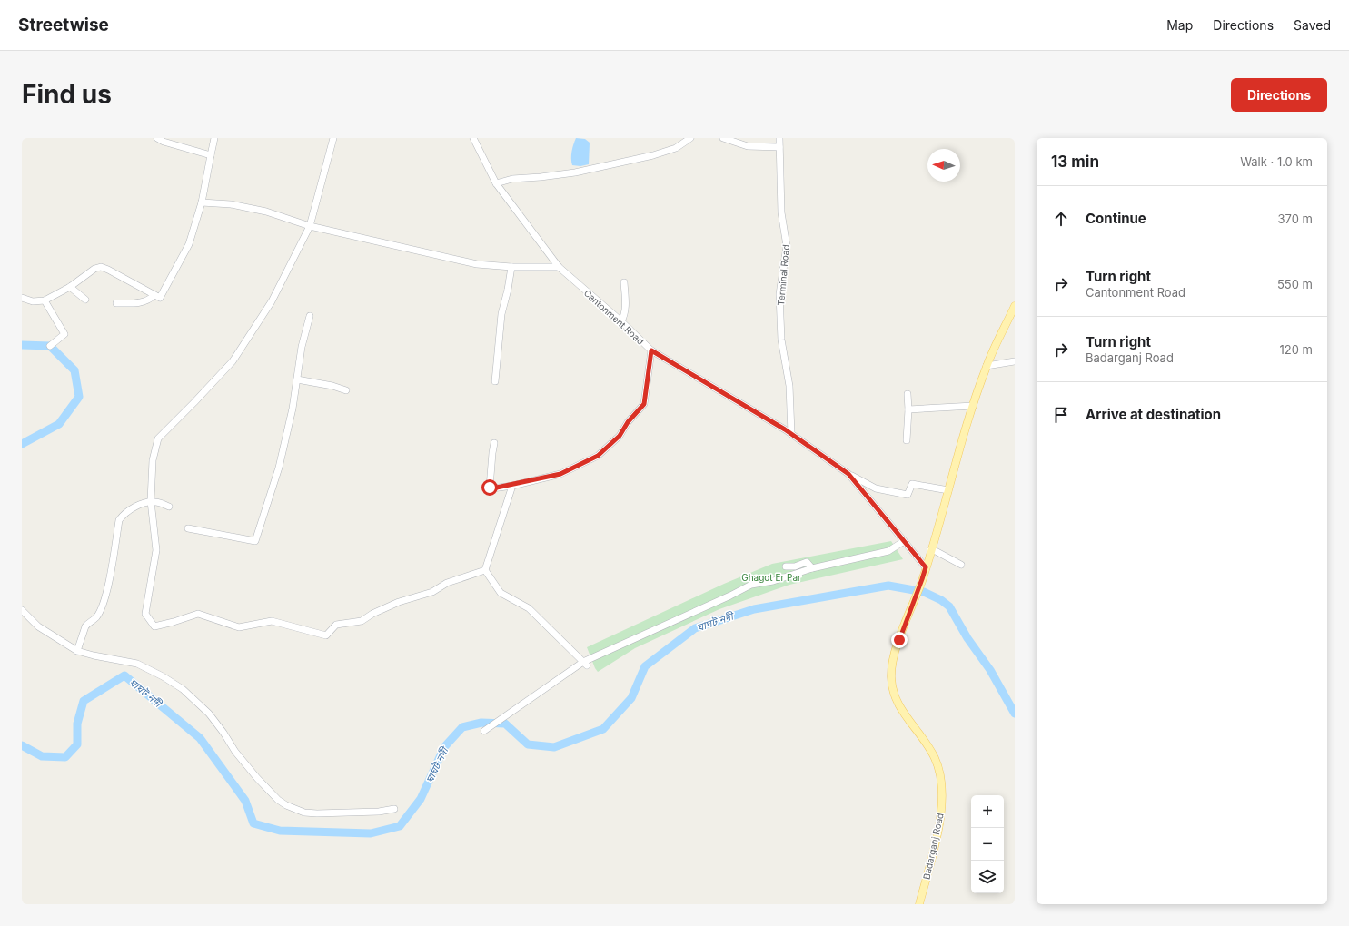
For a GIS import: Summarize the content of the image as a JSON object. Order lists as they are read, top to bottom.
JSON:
{
  "streets": {
    "main road": ["Badarganj Road"],
    "street": ["Terminal Road", "Cantonment Road"]
  },
  "crossings": [
    ["Terminal Road", "Cantonment Road"],
    ["Cantonment Road", "Badarganj Road"]
  ],
  "water": ["ঘাঘট নদী"],
  "parks": ["Ghagot Er Par"],
  "north": "left",
  "page": {
    "header": "Streetwise",
    "nav": ["Map", "Directions", "Saved"],
    "buttons": "Directions",
    "title": "Find us",
    "heading": ["13 min", "Walk · 1.0 km"],
    "list": [
      ["Continue", "370 m"],
      ["Turn right", "Cantonment Road", "550 m"],
      ["Turn right", "Badarganj Road", "120 m"],
      "Arrive at destination"
    ],
    "map_buttons": ["+", "−"]
  }
}
